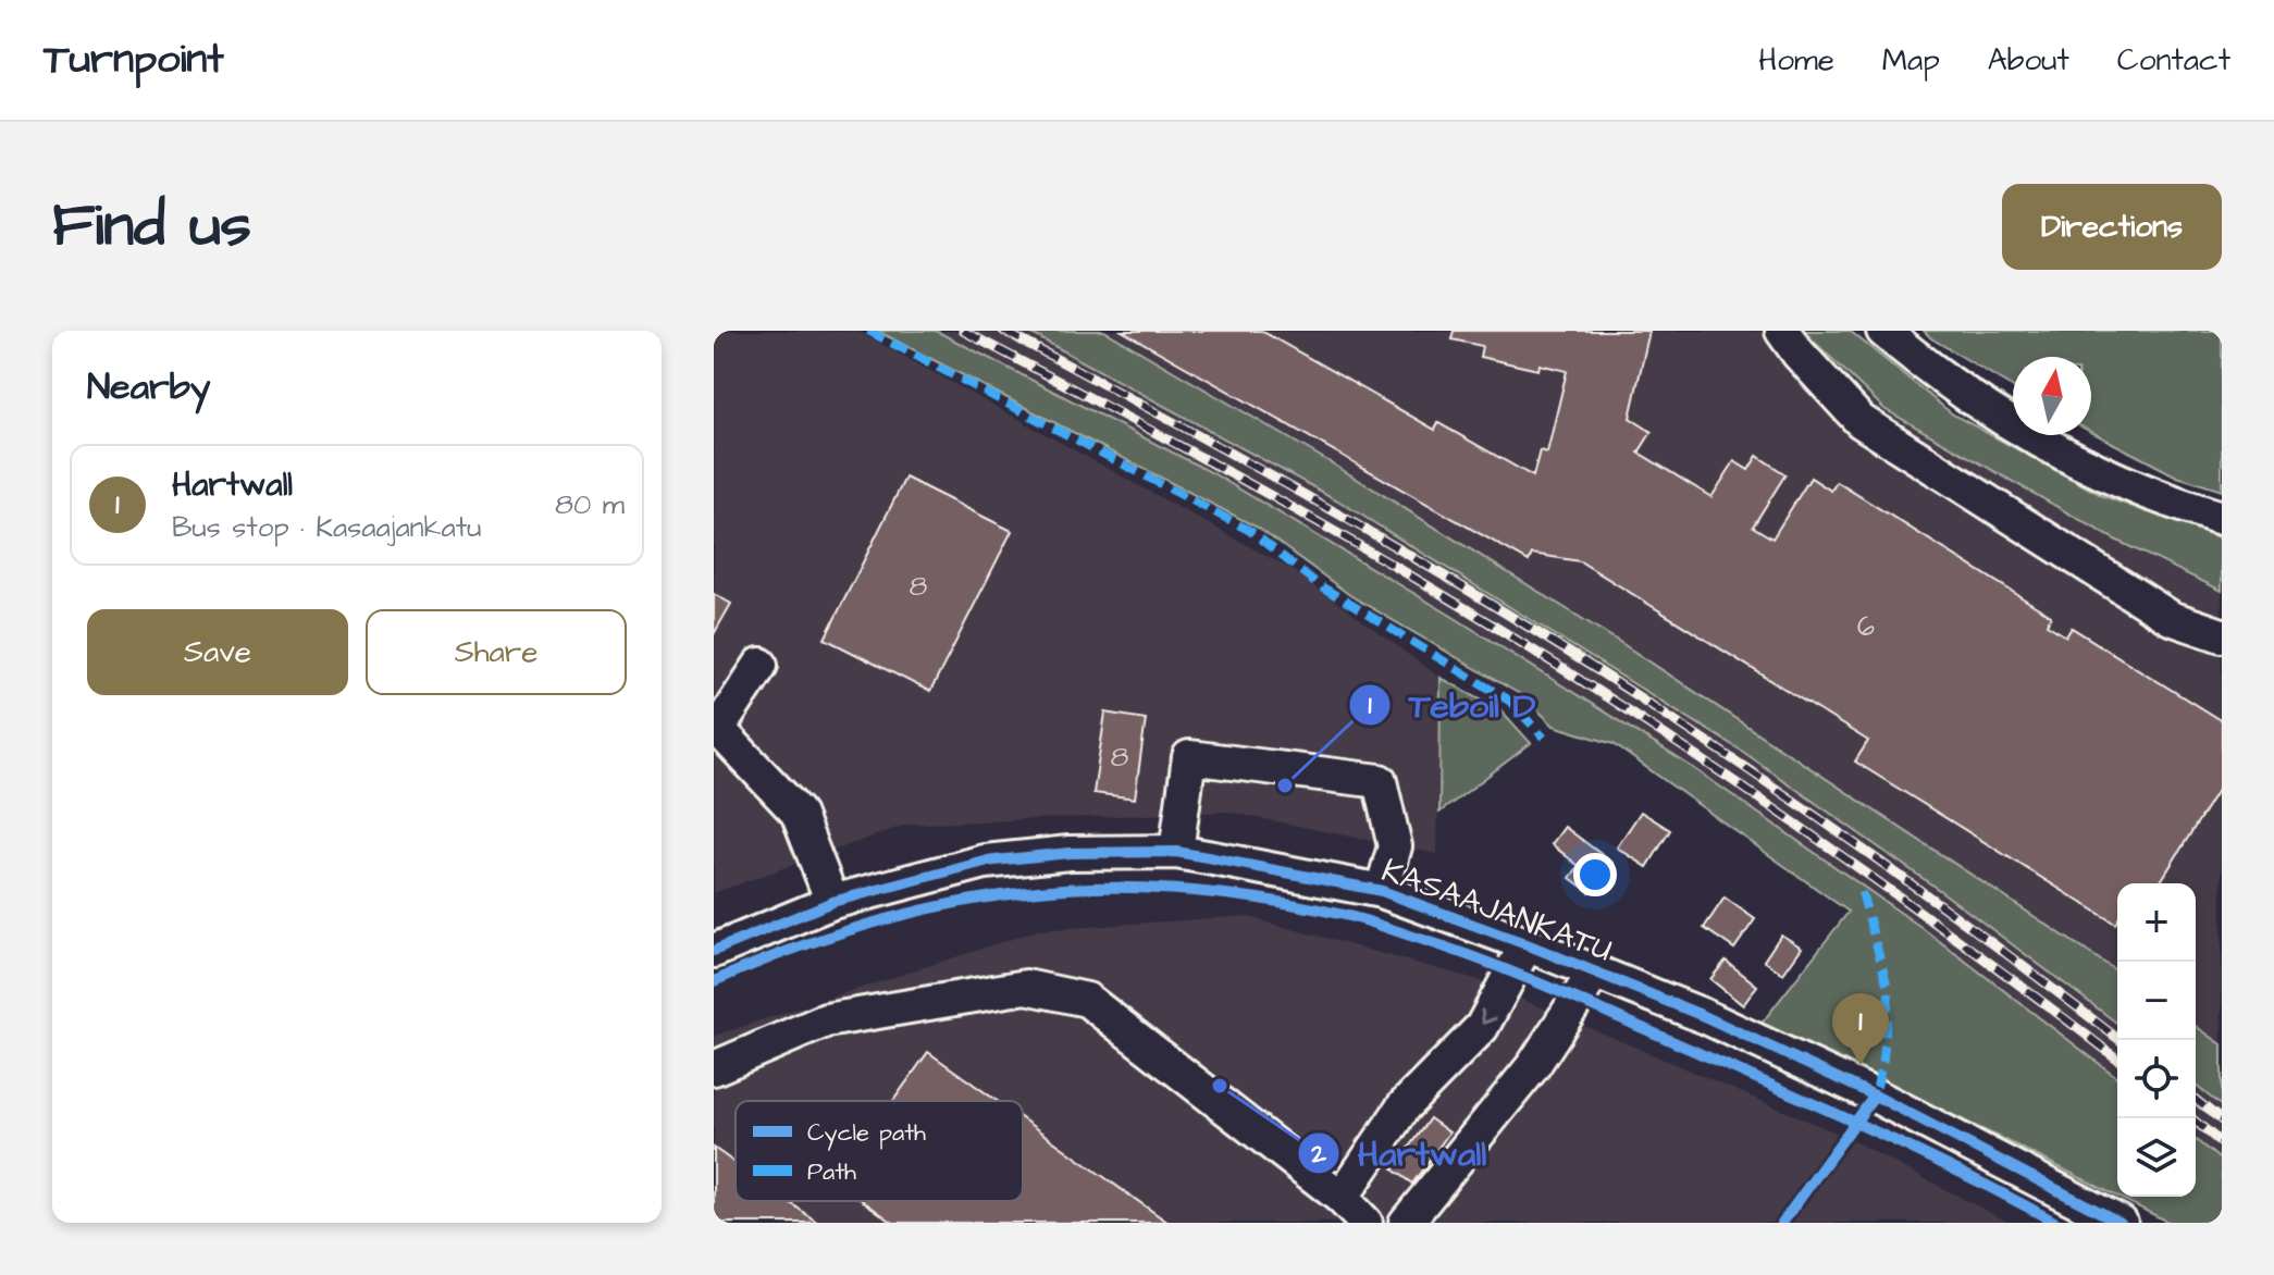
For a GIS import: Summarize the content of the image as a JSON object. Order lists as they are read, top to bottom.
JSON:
{
  "streets": {
    "street": ["KASAAJANKATU"]
  },
  "places": ["Teboil D", "Hartwall"],
  "house_numbers": ["8", "6", "8"],
  "legend": ["Cycle path", "Path"],
  "north": "top",
  "page": {
    "header": "Turnpoint",
    "nav": [
      "Home",
      "Map",
      "About",
      "Contact"
    ],
    "title": "Find us",
    "buttons": [
      "Directions",
      ["Save", "Share"]
    ],
    "heading": "Nearby",
    "list": [
      {
        "mark": "1",
        "name": "Hartwall",
        "note": "Bus stop · Kasaajankatu",
        "value": "80 m"
      }
    ],
    "map_buttons": ["+", "−"],
    "pins": "1"
  }
}
